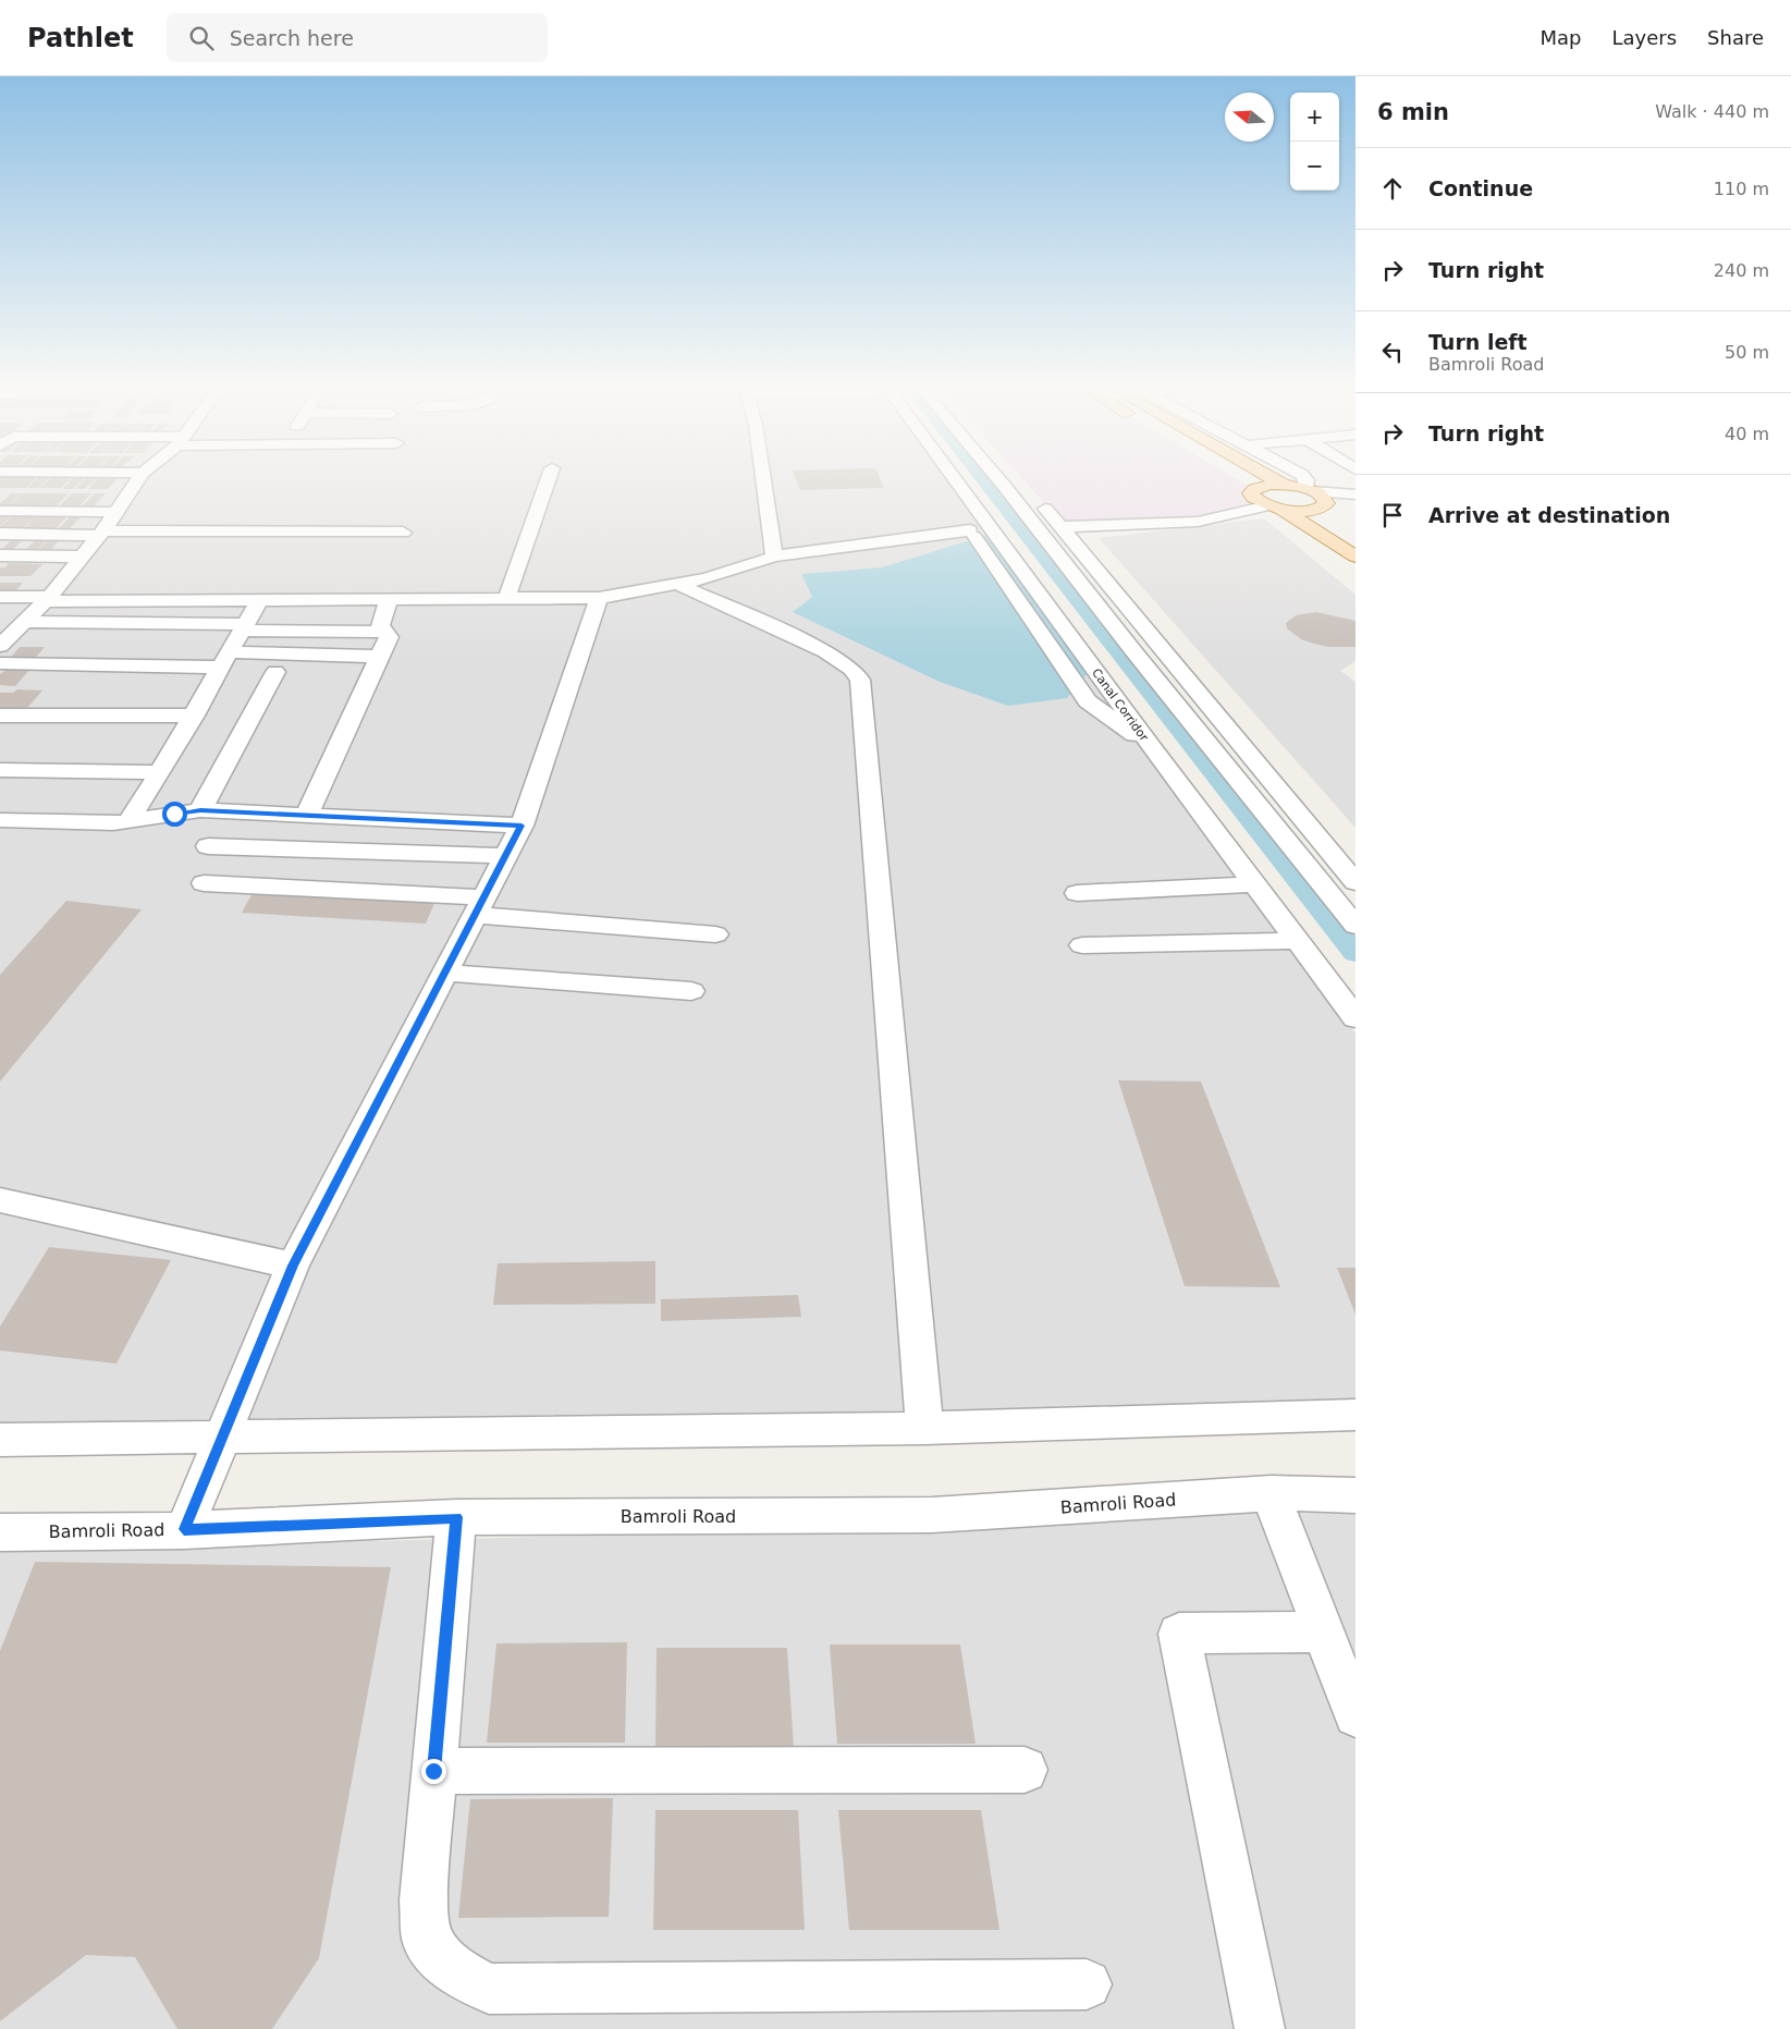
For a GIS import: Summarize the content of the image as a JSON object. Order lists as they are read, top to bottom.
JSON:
{
  "streets": {
    "street": ["Canal Corridor", "Bamroli Road"]
  },
  "north": "left",
  "page": {
    "header": "Pathlet",
    "search": "Search here",
    "nav": ["Map", "Layers", "Share"],
    "heading": ["6 min", "Walk · 440 m"],
    "map_buttons": ["+", "−"],
    "list": [
      ["Continue", "110 m"],
      ["Turn right", "240 m"],
      ["Turn left", "Bamroli Road", "50 m"],
      ["Turn right", "40 m"],
      "Arrive at destination"
    ]
  }
}
